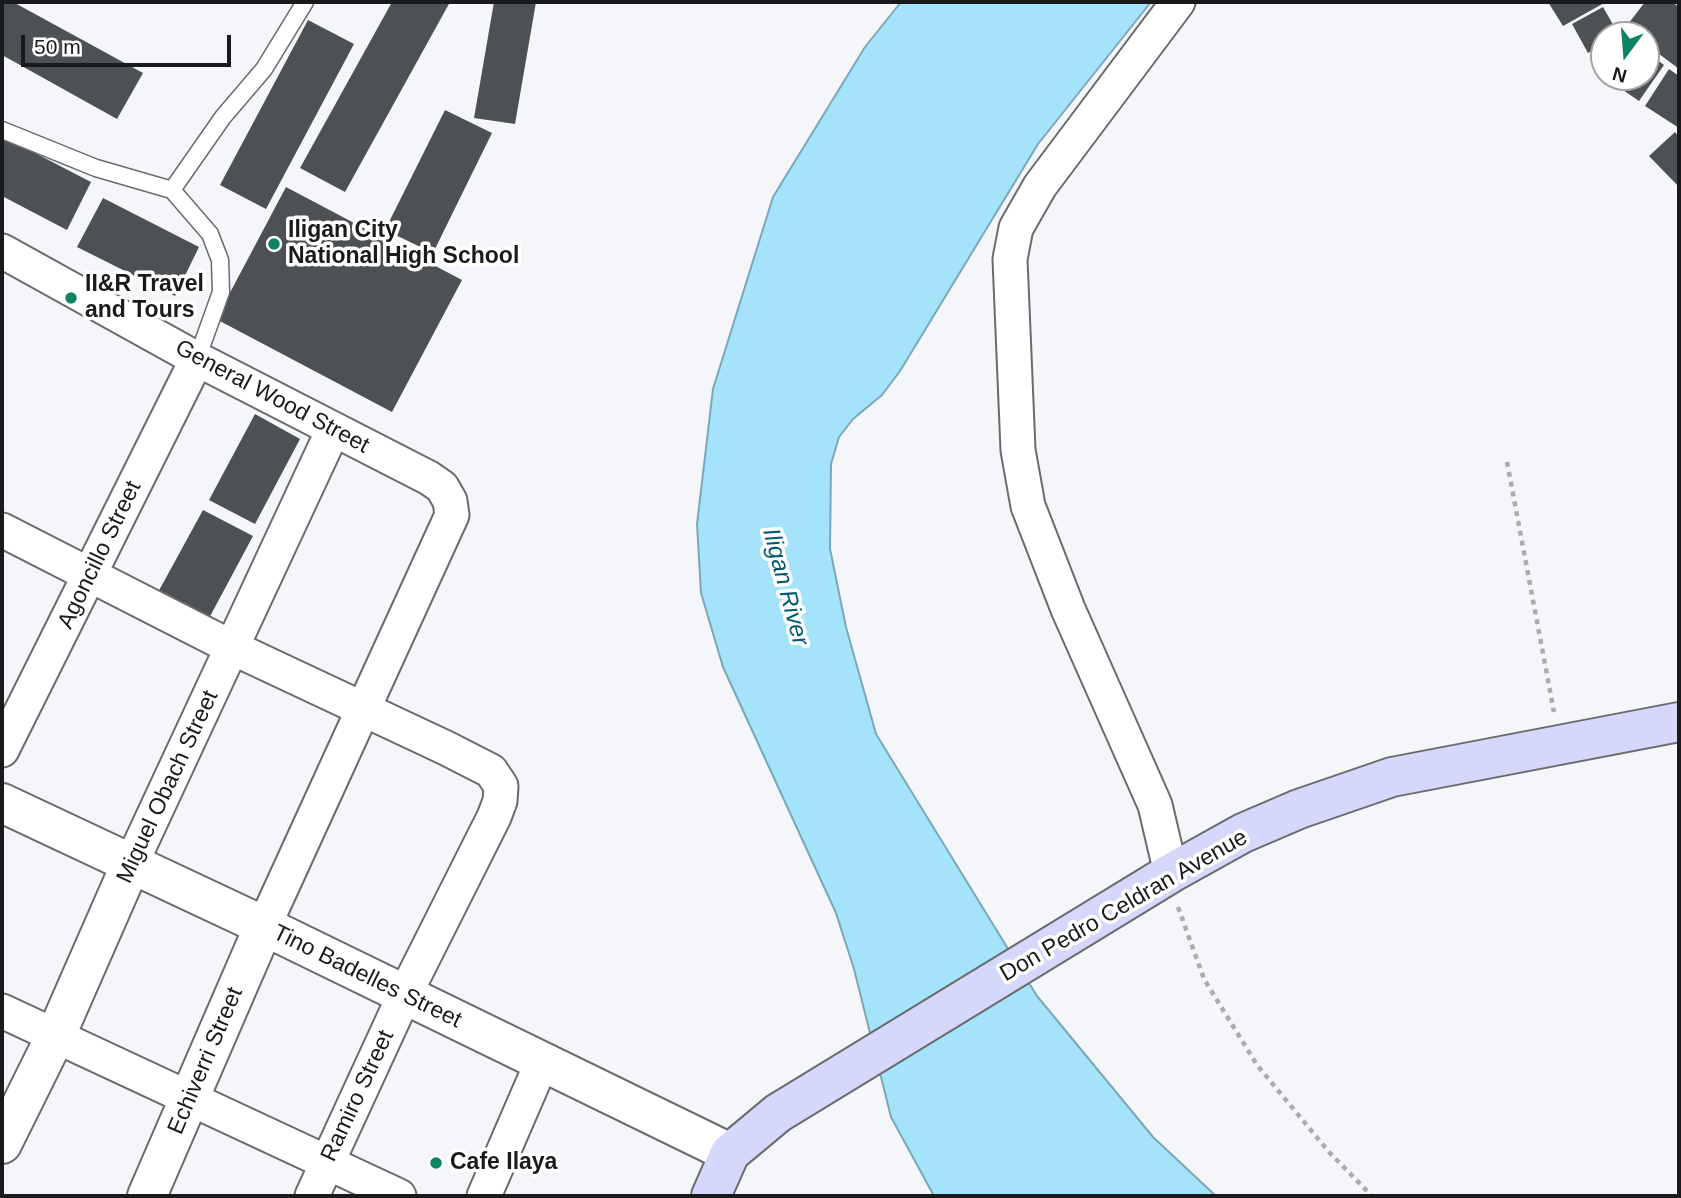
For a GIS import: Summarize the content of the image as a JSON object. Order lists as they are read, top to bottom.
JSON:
{
  "streets": {
    "main road": ["Don Pedro Celdran Avenue"],
    "street": [
      "General Wood Street",
      "Agoncillo Street",
      "Miguel Obach Street",
      "Tino Badelles Street",
      "Echiverri Street",
      "Ramiro Street"
    ]
  },
  "crossings": [
    ["General Wood Street", "Agoncillo Street"],
    ["General Wood Street", "Miguel Obach Street"],
    ["General Wood Street", "Ramiro Street"],
    ["Agoncillo Street", "Ramiro Street"],
    ["Miguel Obach Street", "Tino Badelles Street"],
    ["Miguel Obach Street", "Ramiro Street"],
    ["Don Pedro Celdran Avenue", "Tino Badelles Street"],
    ["Tino Badelles Street", "Echiverri Street"],
    ["Tino Badelles Street", "Ramiro Street"]
  ],
  "water": ["Iligan River"],
  "places": ["Iligan City National High School", "II&R Travel and Tours", "Cafe Ilaya"],
  "scale_bar": "50 m",
  "north": "bottom"
}
